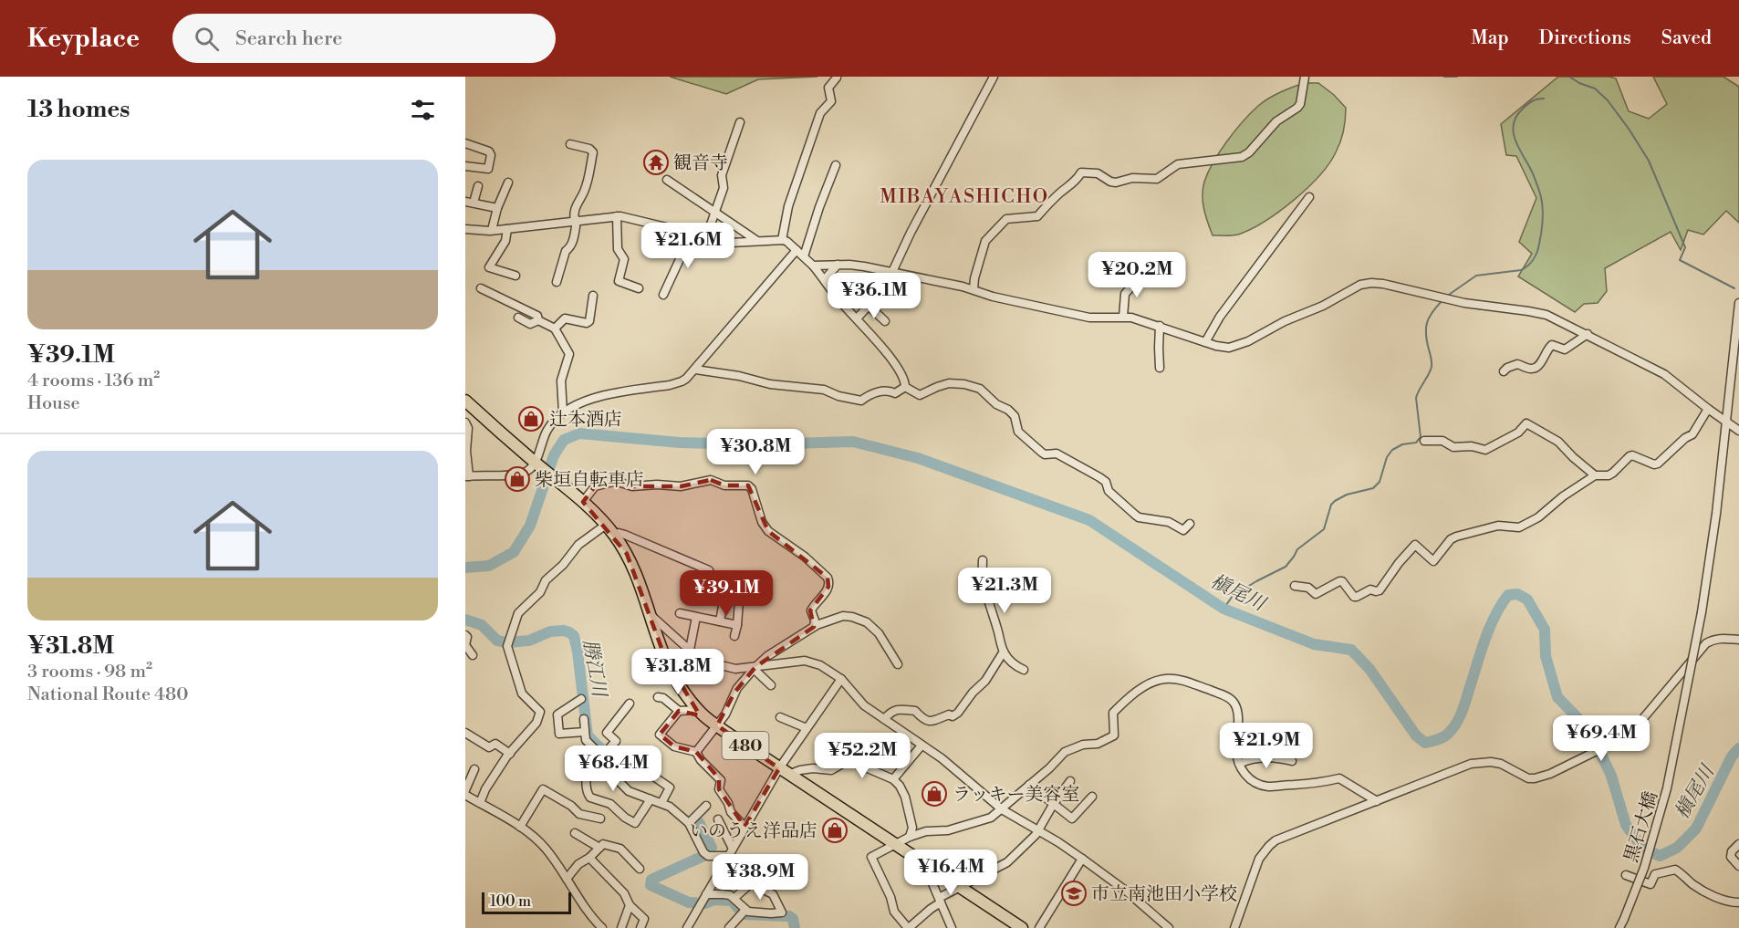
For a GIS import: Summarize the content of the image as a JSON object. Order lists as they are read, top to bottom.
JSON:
{
  "streets": {
    "highway": ["480"],
    "street": ["黒石大橋"]
  },
  "districts": ["MIBAYASHICHO"],
  "water": ["槇尾川", "勝江川"],
  "places": {
    "temple": ["観音寺"],
    "shop": [
      "辻本酒店",
      "柴垣自転車店",
      "ラッキー美容室",
      "いのうえ洋品店"
    ],
    "school or university": ["市立南池田小学校"]
  },
  "scale_bar": "100 m",
  "page": {
    "header": "Keyplace",
    "search": "Search here",
    "nav": ["Map", "Directions", "Saved"],
    "heading": "13 homes",
    "list": [
      {
        "name": "¥39.1M",
        "note": "4 rooms · 136 m² · House"
      },
      {
        "name": "¥31.8M",
        "note": "3 rooms · 98 m² · National Route 480"
      }
    ],
    "price": [
      "¥21.6M",
      "¥20.2M",
      "¥36.1M",
      "¥30.8M",
      "¥21.3M",
      "¥39.1M",
      "¥31.8M",
      "¥69.4M",
      "¥21.9M",
      "¥52.2M",
      "¥68.4M",
      "¥16.4M",
      "¥38.9M"
    ],
    "scale": "100 m"
  }
}
